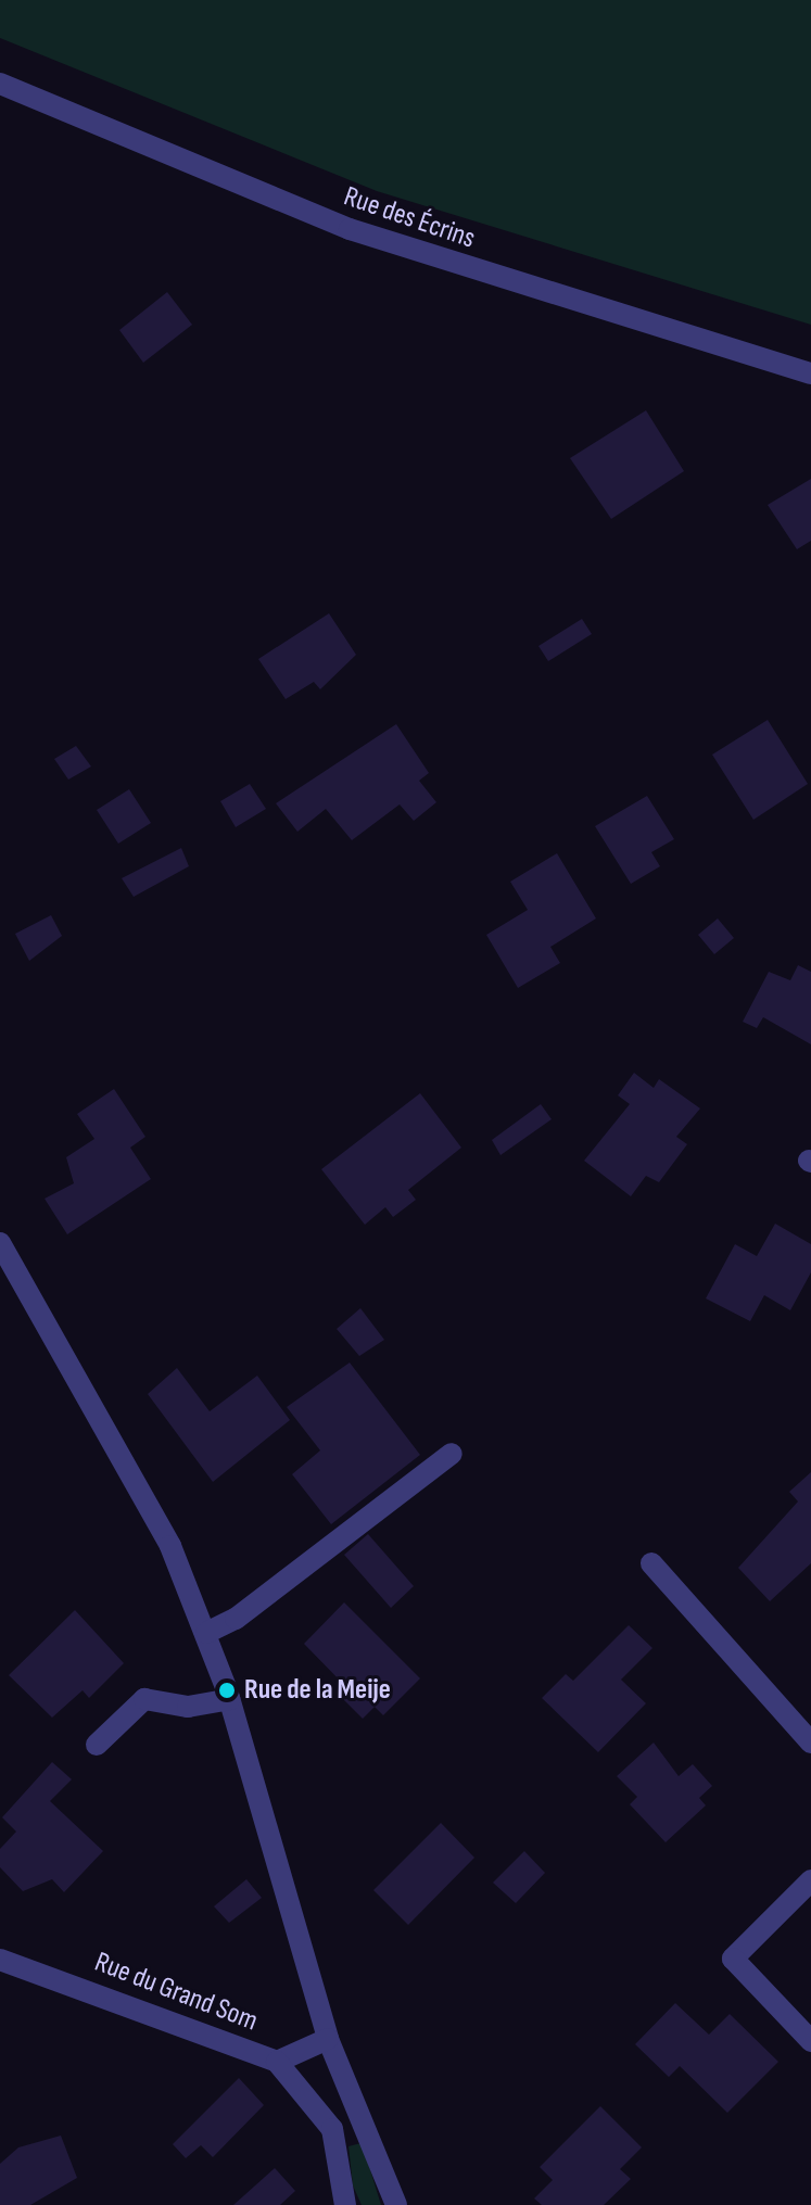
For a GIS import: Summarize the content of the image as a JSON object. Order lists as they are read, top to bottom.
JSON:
{
  "streets": {
    "street": ["Rue des Écrins", "Rue du Grand Som"]
  },
  "places": ["Rue de la Meije"]
}
